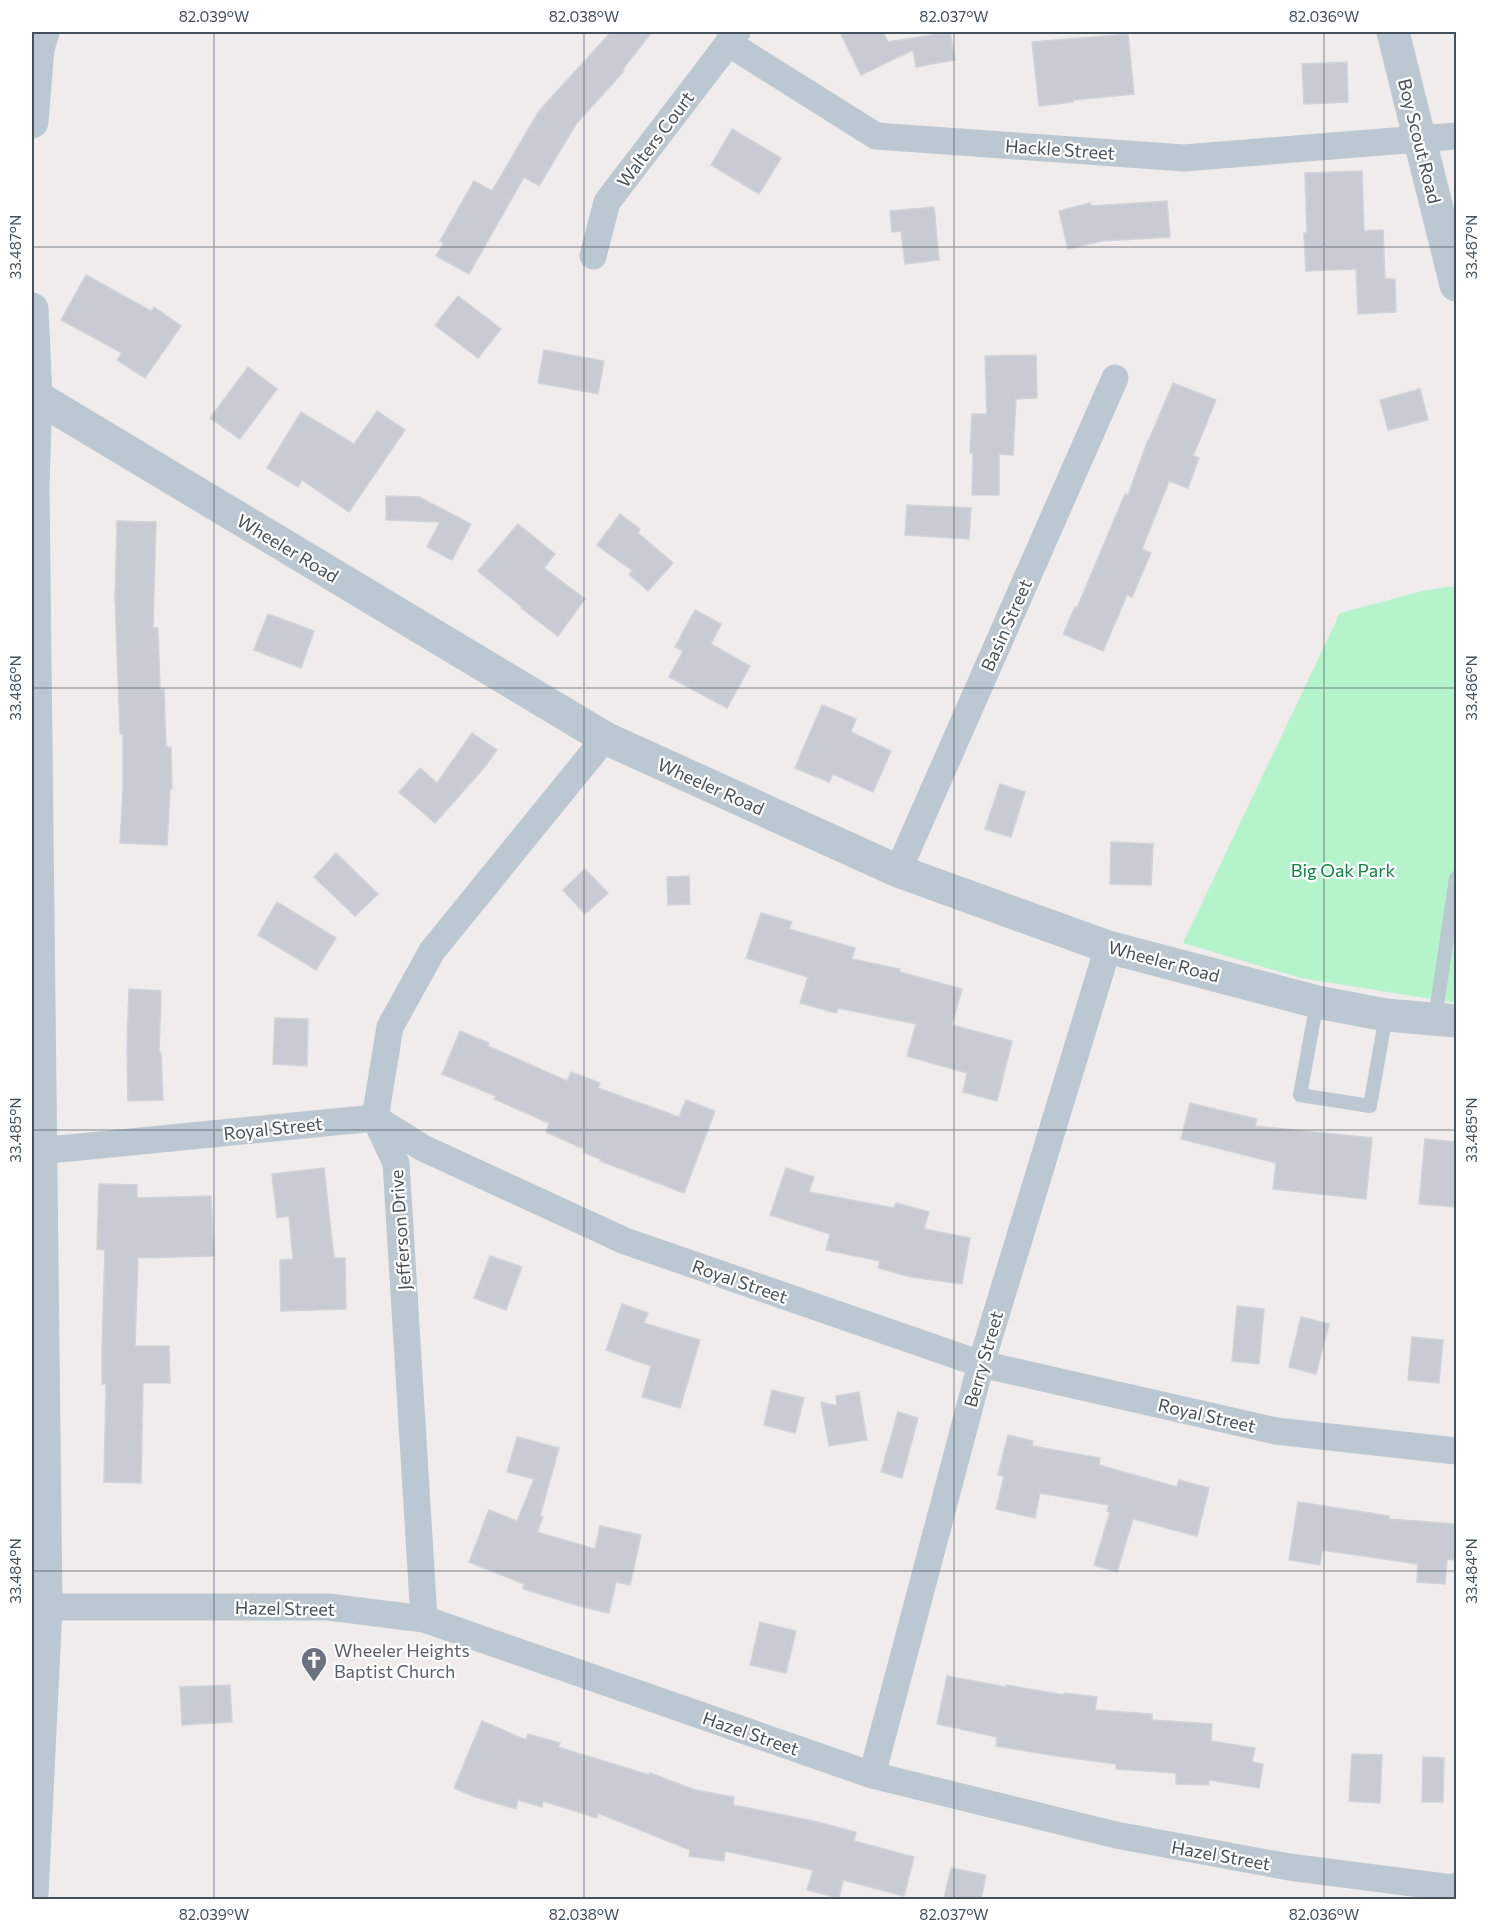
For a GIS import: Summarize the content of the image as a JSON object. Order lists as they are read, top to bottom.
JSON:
{
  "streets": {
    "street": [
      "Walters Court",
      "Boy Scout Road",
      "Hackle Street",
      "Wheeler Road",
      "Basin Street",
      "Royal Street",
      "Jefferson Drive",
      "Berry Street",
      "Hazel Street"
    ]
  },
  "crossings": [
    ["Walters Court", "Hackle Street"],
    ["Boy Scout Road", "Hackle Street"],
    ["Wheeler Road", "Basin Street"],
    ["Wheeler Road", "Berry Street"],
    ["Royal Street", "Jefferson Drive"],
    ["Royal Street", "Berry Street"],
    ["Jefferson Drive", "Hazel Street"],
    ["Berry Street", "Hazel Street"]
  ],
  "parks": ["Big Oak Park"],
  "places": {
    "church": ["Wheeler Heights Baptist Church"]
  },
  "coordinates": [
    "82.039°W",
    "82.038°W",
    "82.037°W",
    "82.036°W",
    "33.487°N",
    "33.486°N",
    "33.485°N",
    "33.484°N"
  ]
}
